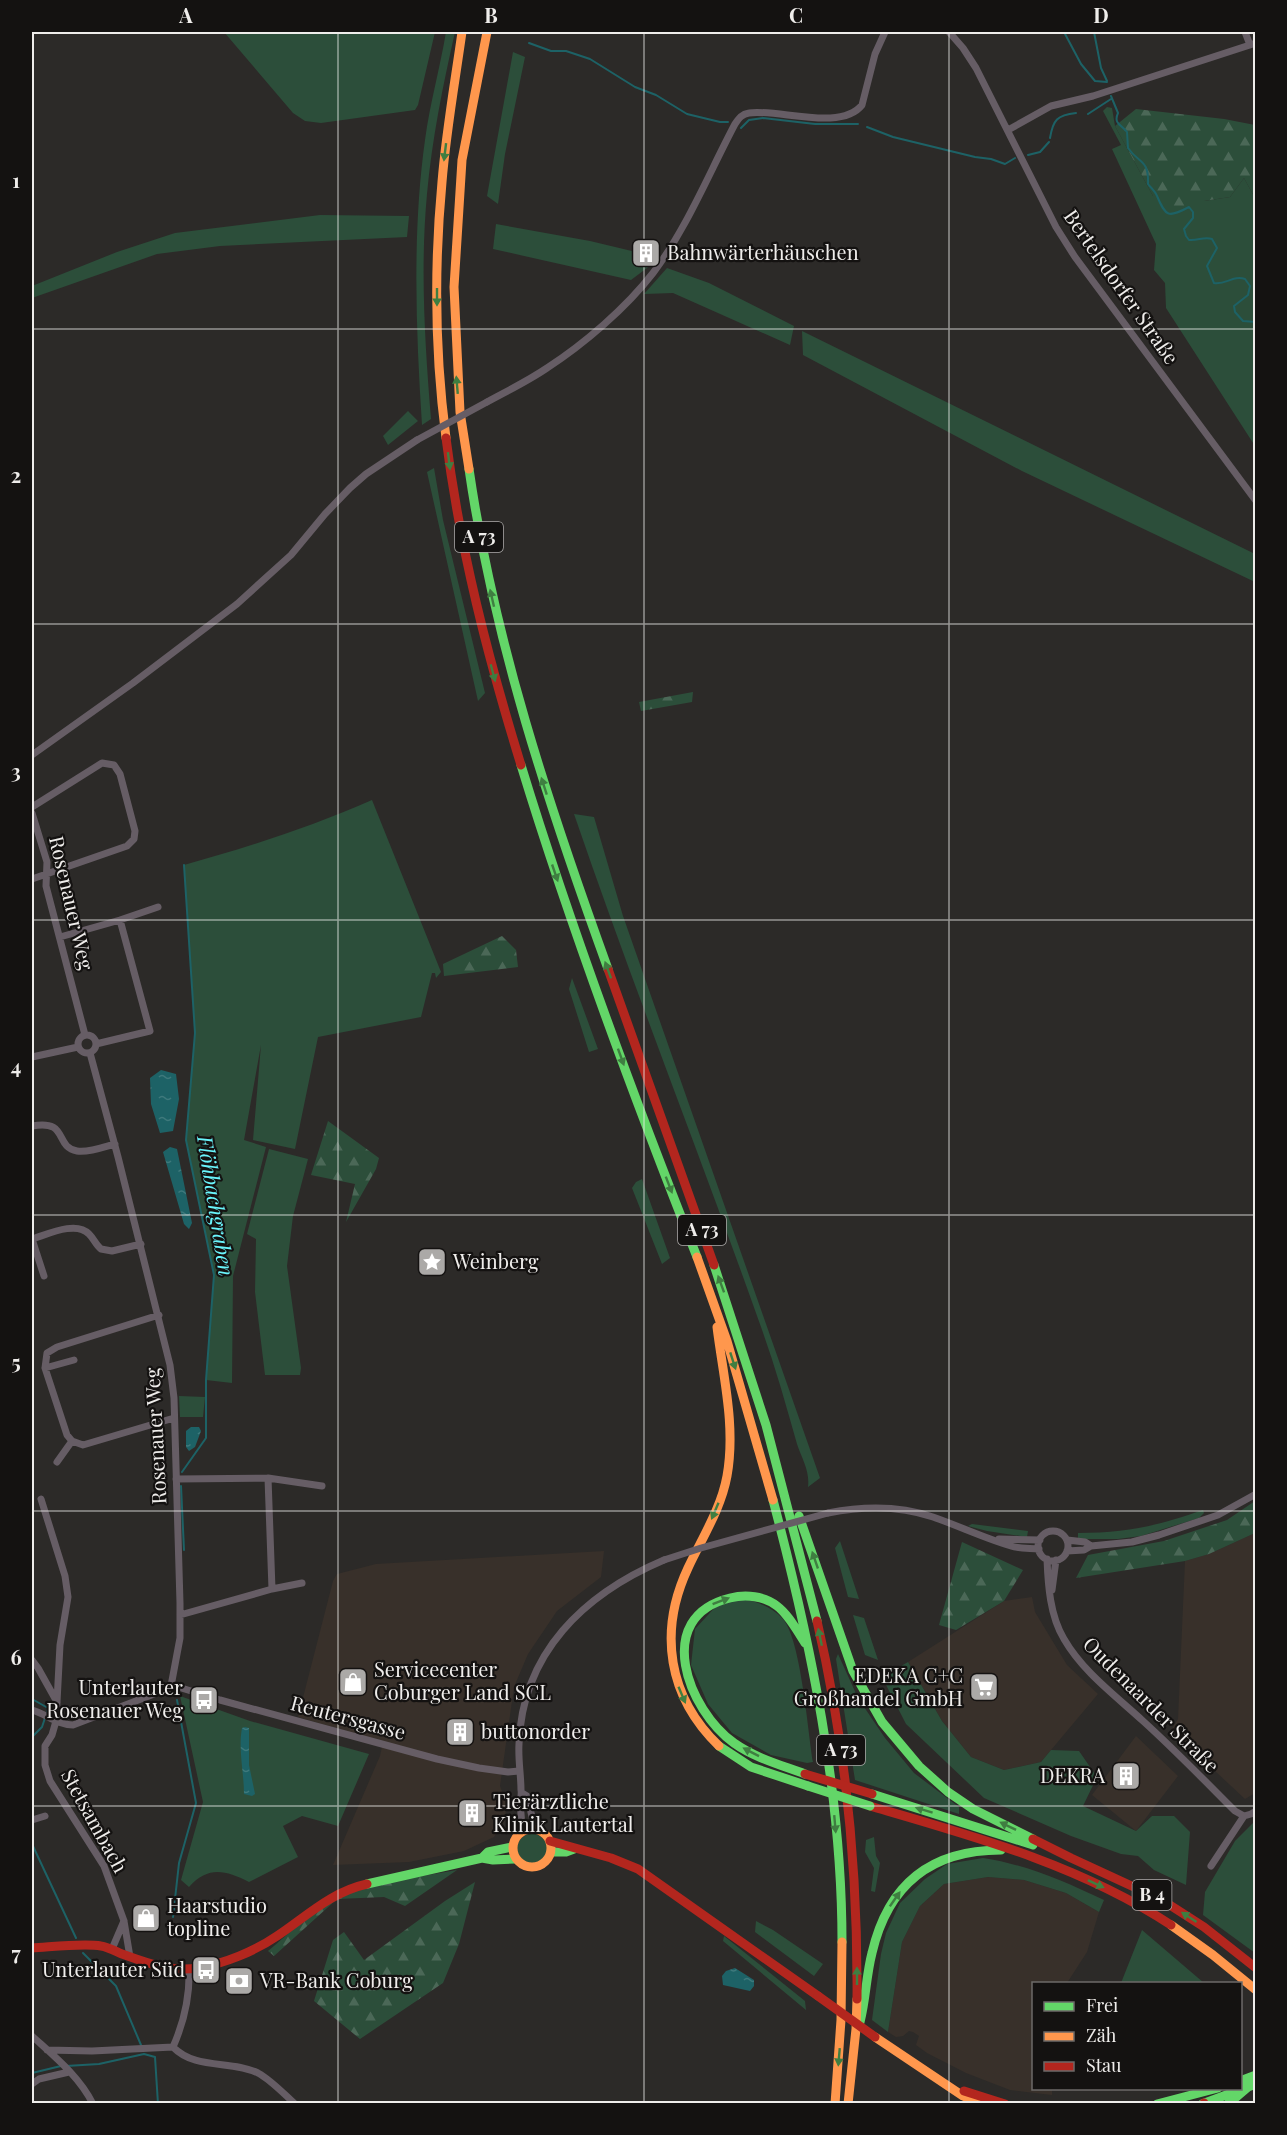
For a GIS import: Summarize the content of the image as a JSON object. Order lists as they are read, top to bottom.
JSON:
{
  "streets": {
    "main road": ["A 73", "B 4"],
    "street": [
      "Bertelsdorfer Straße",
      "Rosenauer Weg",
      "Oudenaarder Straße",
      "Reutersgasse",
      "Stetsambach"
    ]
  },
  "crossings": [
    ["Rosenauer Weg", "Reutersgasse"]
  ],
  "water": ["Flöhbachgraben"],
  "places": {
    "building": [
      "Bahnwärterhäuschen",
      "buttonorder",
      "DEKRA",
      "Tierärztliche Klinik Lautertal"
    ],
    "place": ["Weinberg"],
    "shop": ["Servicecenter Coburger Land SCL", "Haarstudio topline"],
    "supermarket": ["EDEKA C+C Großhandel GmbH"],
    "bus stop": ["Unterlauter Rosenauer Weg", "Unterlauter Süd"],
    "bank": ["VR-Bank Coburg"]
  },
  "legend": ["Frei", "Zäh", "Stau"],
  "grid": {
    "columns": [
      "A",
      "B",
      "C",
      "D"
    ],
    "rows": [
      "1",
      "2",
      "3",
      "4",
      "5",
      "6",
      "7"
    ]
  }
}
